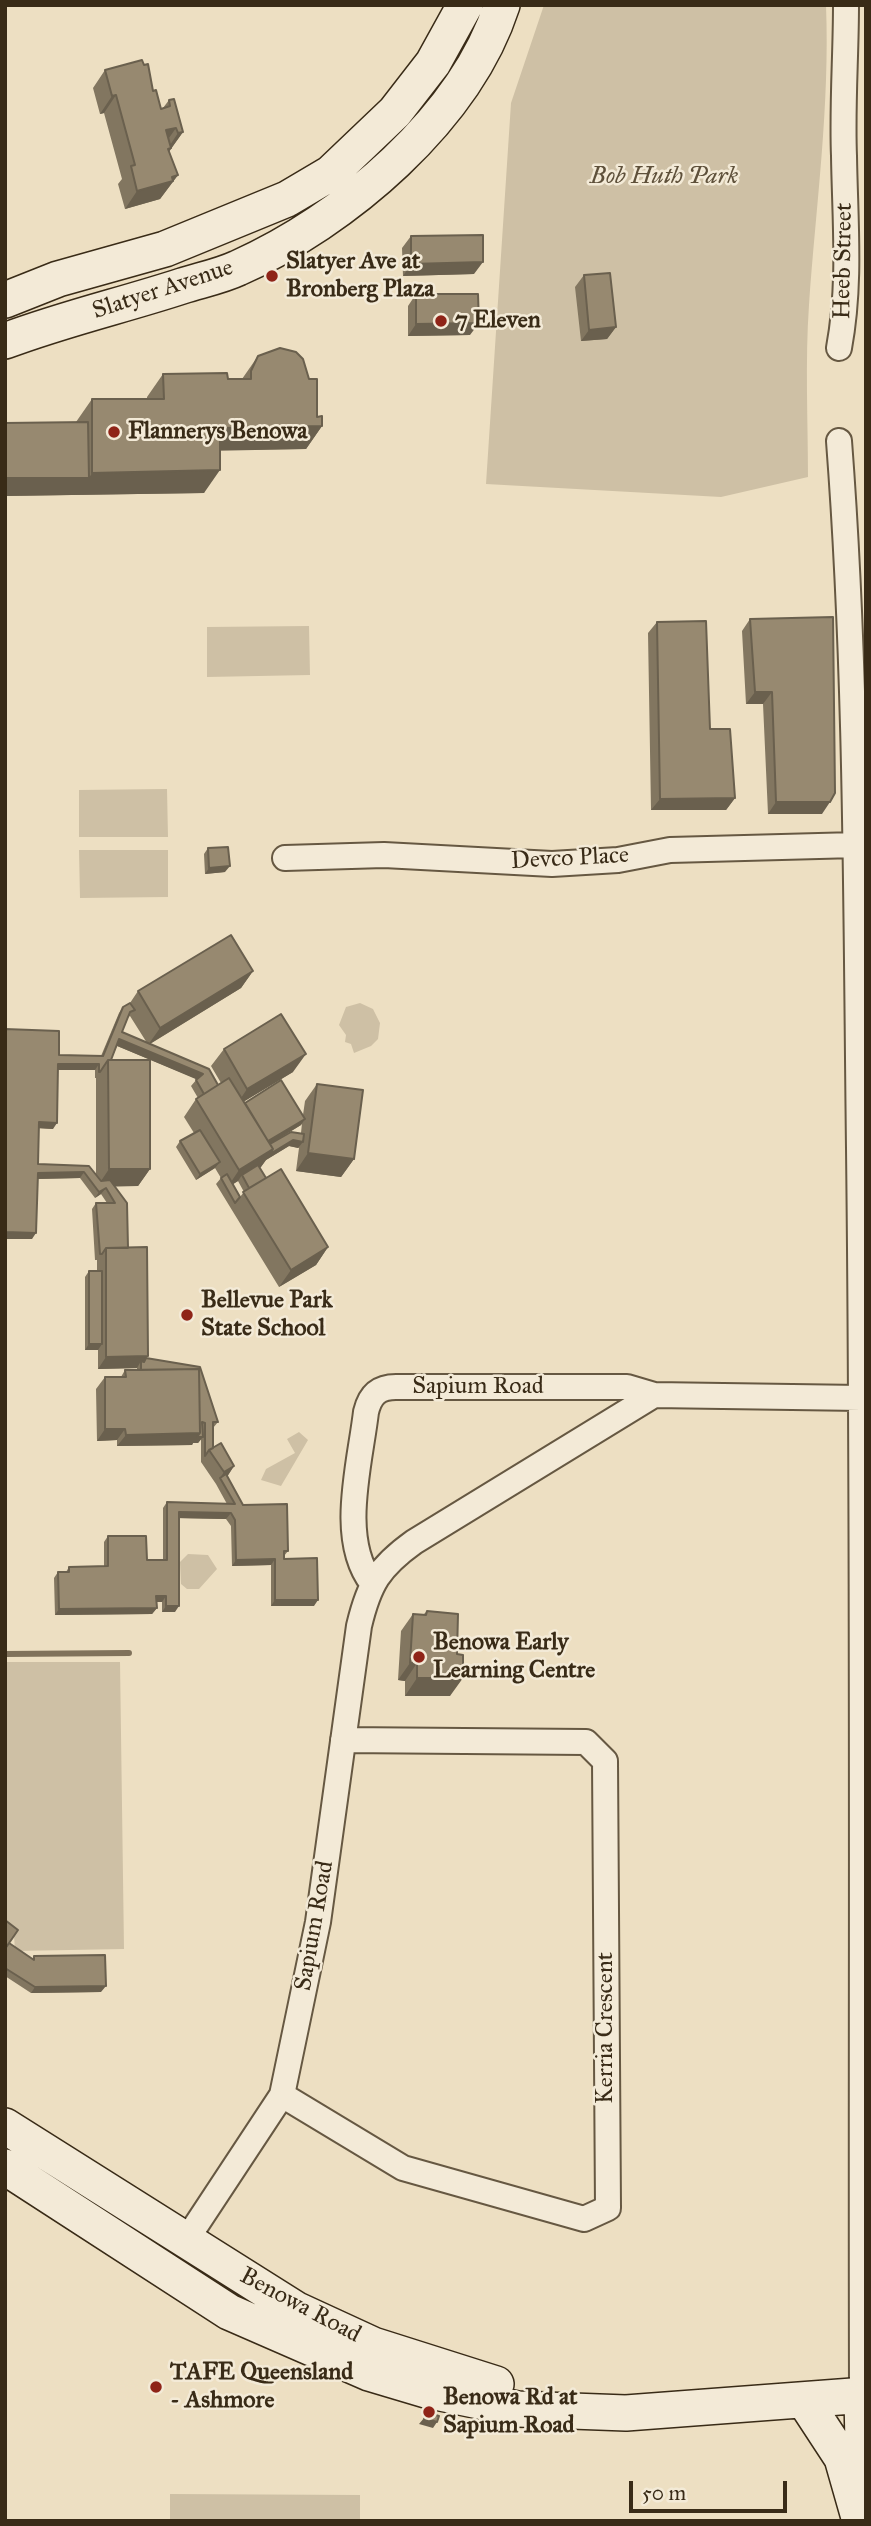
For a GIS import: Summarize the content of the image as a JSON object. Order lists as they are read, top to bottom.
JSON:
{
  "streets": {
    "main road": ["Slatyer Avenue", "Benowa Road"],
    "street": [
      "Heeb Street",
      "Devco Place",
      "Sapium Road",
      "Kerria Crescent"
    ]
  },
  "crossings": [
    ["Sapium Road", "Kerria Crescent"],
    ["Sapium Road", "Benowa Road"]
  ],
  "parks": ["Bob Huth Park"],
  "places": [
    "Slatyer Ave at Bronberg Plaza",
    "7 Eleven",
    "Flannerys Benowa",
    "Bellevue Park State School",
    "Benowa Early Learning Centre",
    "TAFE Queensland - Ashmore",
    "Benowa Rd at Sapium Road"
  ],
  "scale_bar": "50 m"
}
